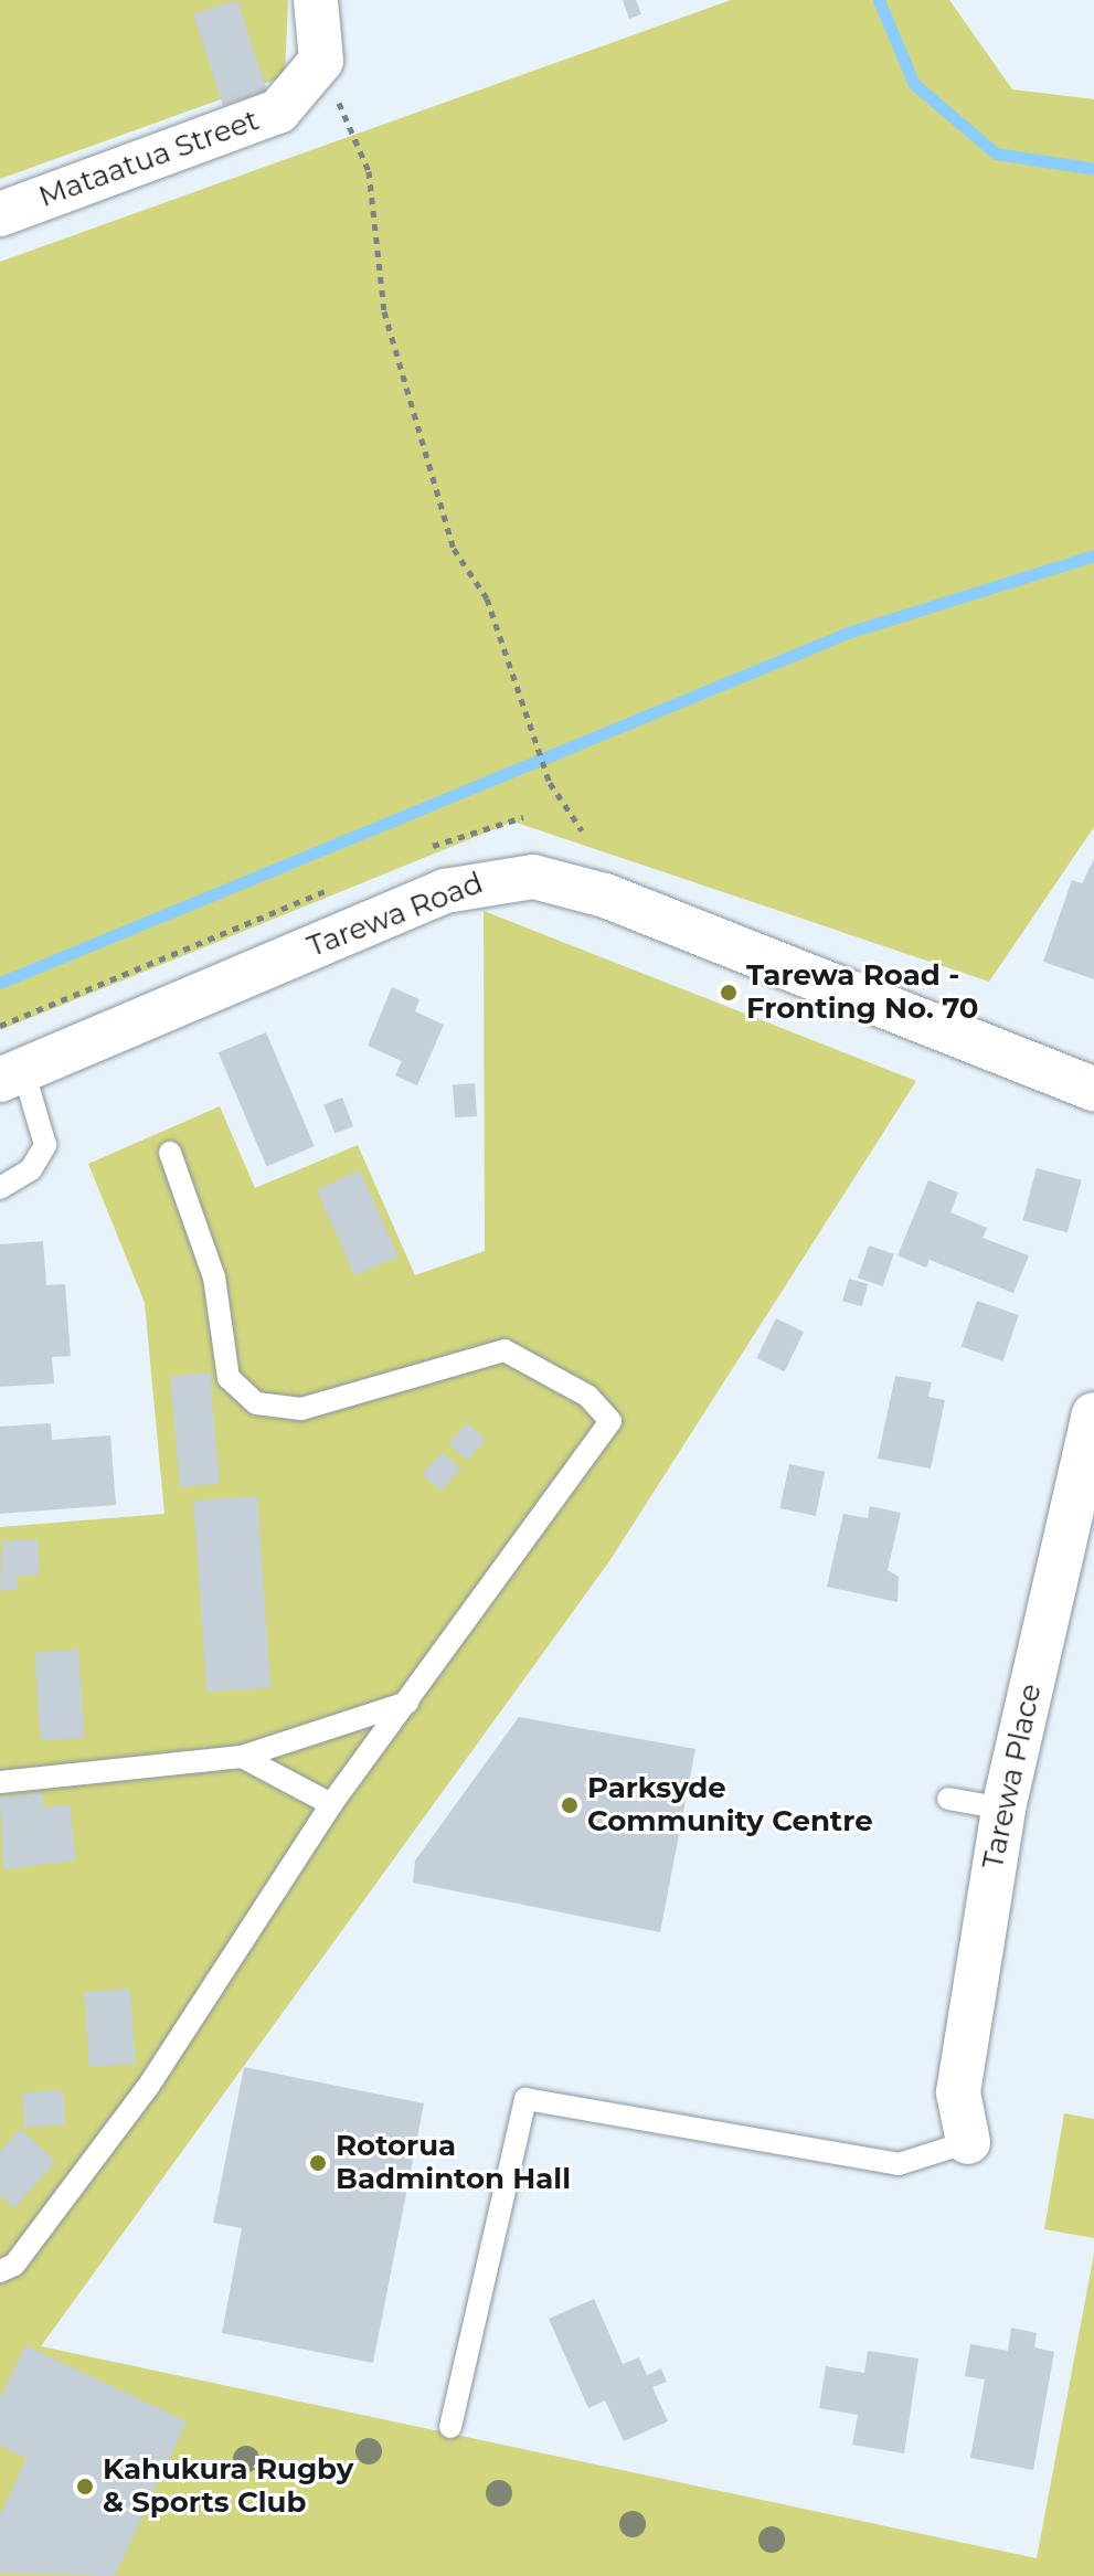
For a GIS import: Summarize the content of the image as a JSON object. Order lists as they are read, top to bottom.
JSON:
{
  "streets": {
    "street": ["Mataatua Street", "Tarewa Road", "Tarewa Place"]
  },
  "places": [
    "Tarewa Road - Fronting No. 70",
    "Parksyde Community Centre",
    "Rotorua Badminton Hall",
    "Kahukura Rugby & Sports Club"
  ]
}
